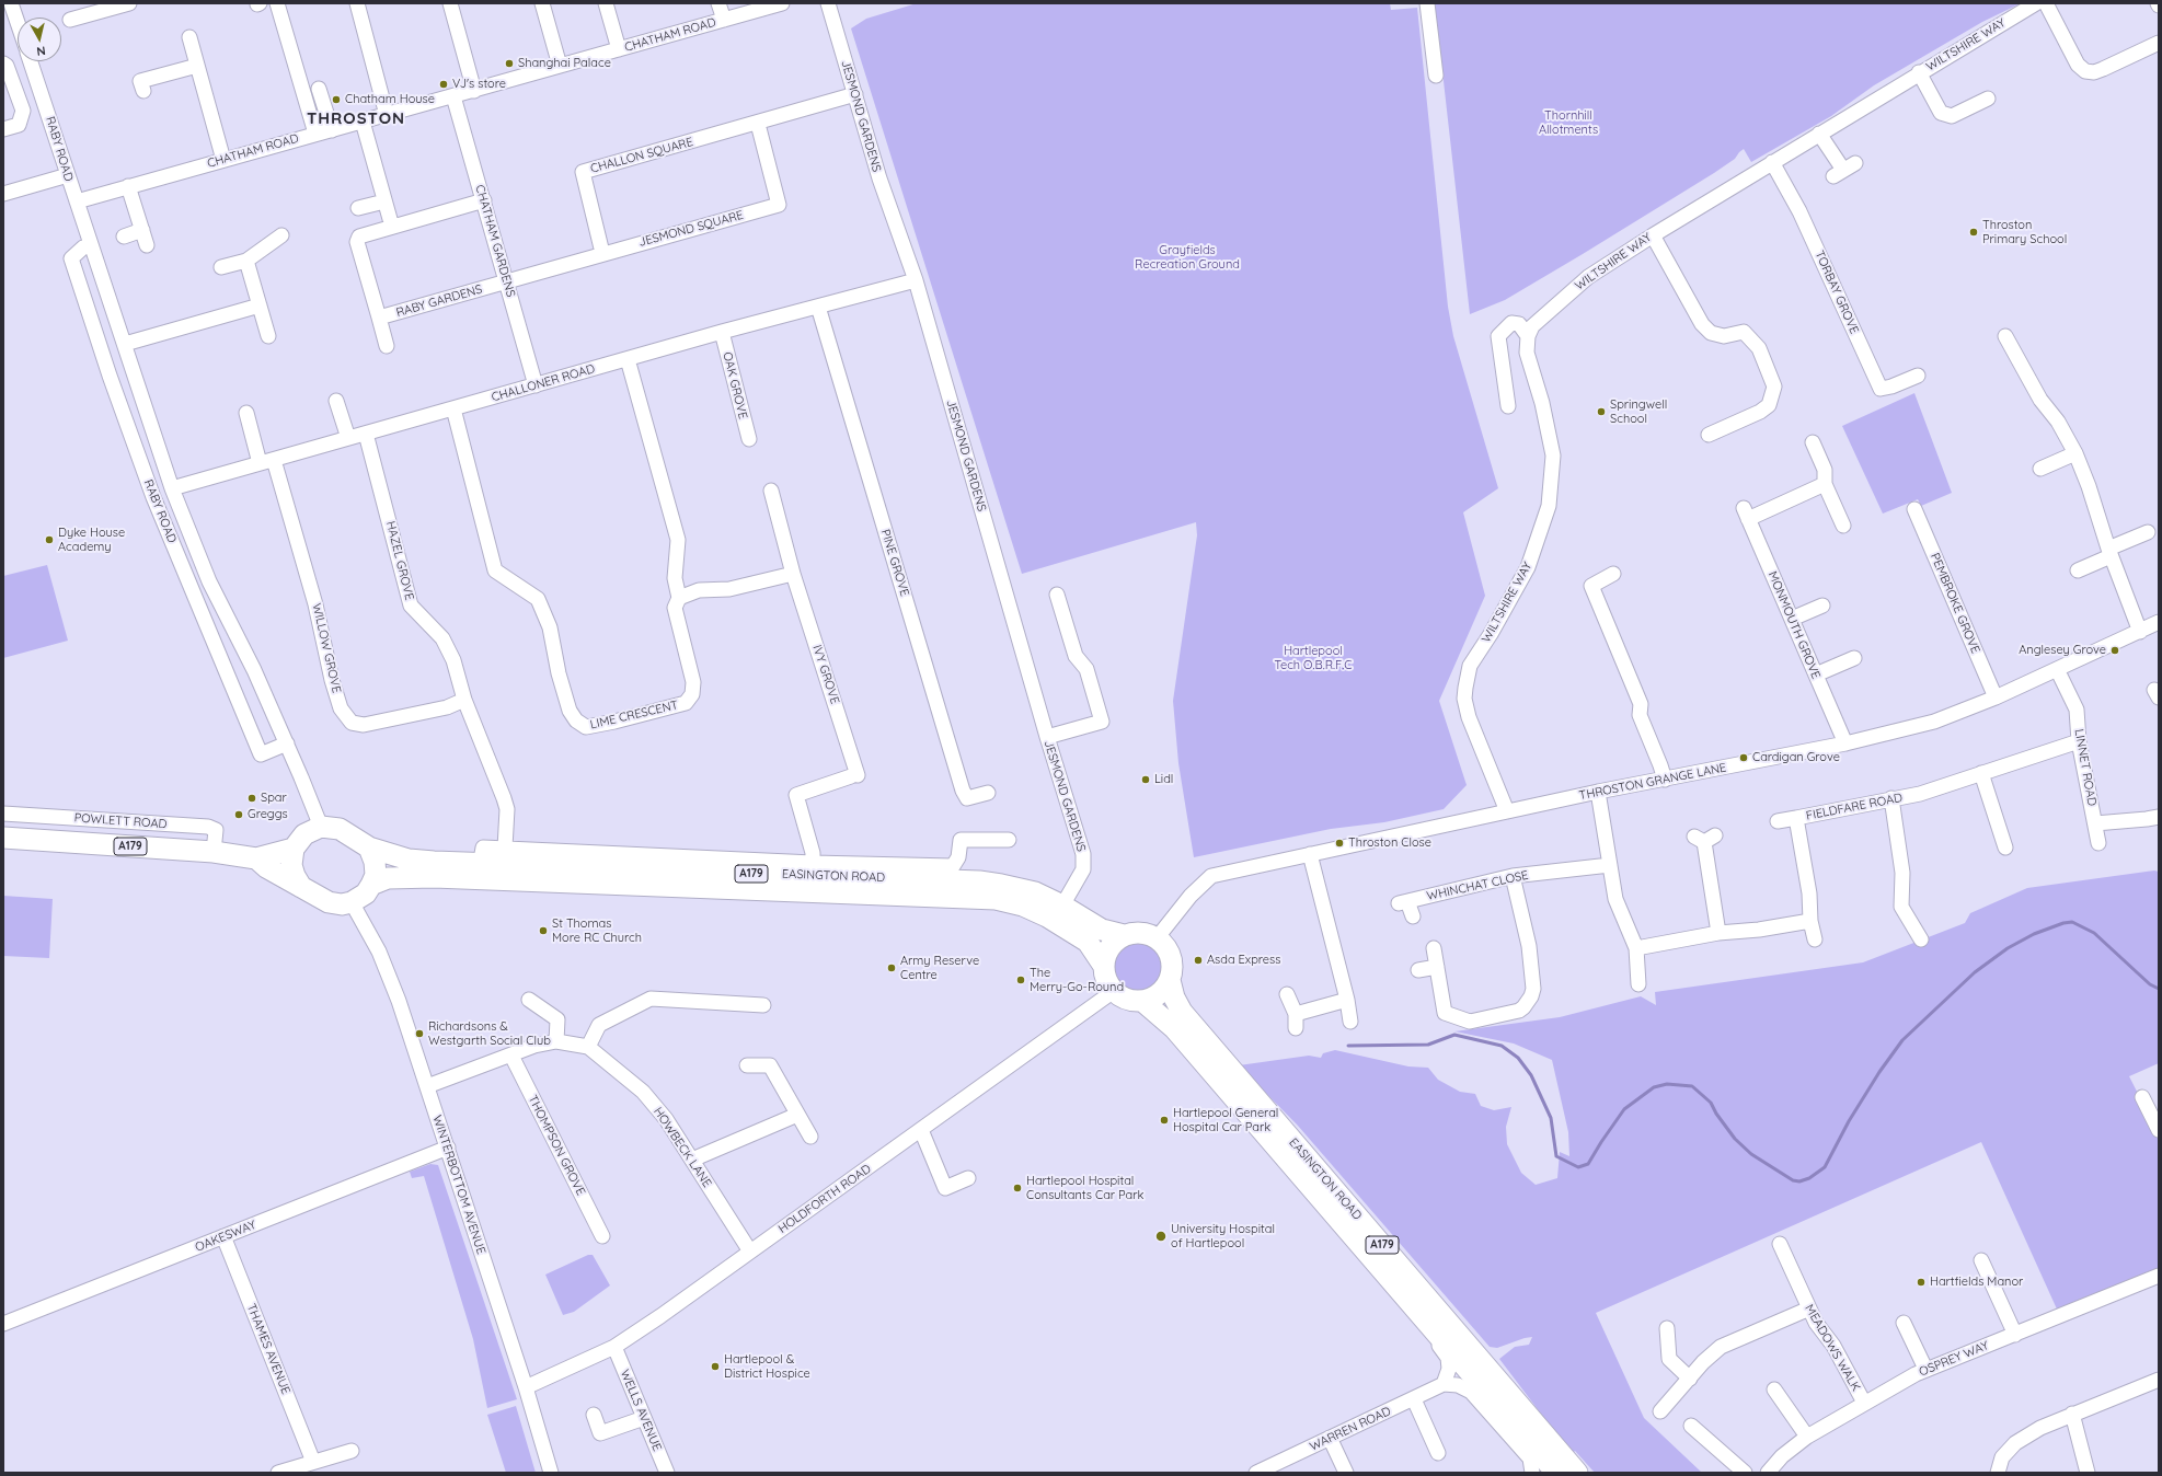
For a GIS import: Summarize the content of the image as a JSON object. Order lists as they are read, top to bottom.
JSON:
{
  "streets": {
    "highway": ["POWLETT ROAD", "A179", "EASINGTON ROAD"],
    "street": [
      "CHATHAM ROAD",
      "WILTSHIRE WAY",
      "JESMOND GARDENS",
      "RABY ROAD",
      "CHALLON SQUARE",
      "JESMOND SQUARE",
      "CHATHAM GARDENS",
      "TORBAY GROVE",
      "RABY GARDENS",
      "CHALLONER ROAD",
      "OAK GROVE",
      "HAZEL GROVE",
      "PINE GROVE",
      "PEMBROKE GROVE",
      "MONMOUTH GROVE",
      "WILLOW GROVE",
      "IVY GROVE",
      "LIME CRESCENT",
      "LINNET ROAD",
      "THROSTON GRANGE LANE",
      "FIELDFARE ROAD",
      "WHINCHAT CLOSE",
      "THOMPSON GROVE",
      "HOWBECK LANE",
      "WINTERBOTTOM AVENUE",
      "HOLDFORTH ROAD",
      "OAKESWAY",
      "MEADOWS WALK",
      "THAMES AVENUE",
      "OSPREY WAY",
      "WELLS AVENUE",
      "WARREN ROAD"
    ]
  },
  "crossings": [
    ["CHATHAM ROAD", "RABY ROAD"],
    ["CHATHAM ROAD", "CHATHAM GARDENS"],
    ["WILTSHIRE WAY", "TORBAY GROVE"],
    ["WILTSHIRE WAY", "THROSTON GRANGE LANE"],
    ["JESMOND GARDENS", "CHALLON SQUARE"],
    ["JESMOND GARDENS", "CHALLONER ROAD"],
    ["JESMOND GARDENS", "EASINGTON ROAD"],
    ["RABY ROAD", "CHALLONER ROAD"],
    ["RABY ROAD", "POWLETT ROAD"],
    ["RABY ROAD", "A179"],
    ["RABY ROAD", "EASINGTON ROAD"],
    ["RABY ROAD", "WINTERBOTTOM AVENUE"],
    ["CHALLON SQUARE", "JESMOND SQUARE"],
    ["CHALLON SQUARE", "RABY GARDENS"],
    ["JESMOND SQUARE", "RABY GARDENS"],
    ["CHATHAM GARDENS", "RABY GARDENS"],
    ["CHATHAM GARDENS", "CHALLONER ROAD"],
    ["CHALLONER ROAD", "OAK GROVE"],
    ["CHALLONER ROAD", "HAZEL GROVE"],
    ["CHALLONER ROAD", "PINE GROVE"],
    ["CHALLONER ROAD", "WILLOW GROVE"],
    ["CHALLONER ROAD", "LIME CRESCENT"],
    ["HAZEL GROVE", "WILLOW GROVE"],
    ["HAZEL GROVE", "EASINGTON ROAD"],
    ["PEMBROKE GROVE", "THROSTON GRANGE LANE"],
    ["MONMOUTH GROVE", "THROSTON GRANGE LANE"],
    ["IVY GROVE", "EASINGTON ROAD"],
    ["LINNET ROAD", "THROSTON GRANGE LANE"],
    ["LINNET ROAD", "FIELDFARE ROAD"],
    ["THROSTON GRANGE LANE", "EASINGTON ROAD"],
    ["THROSTON GRANGE LANE", "HOLDFORTH ROAD"],
    ["POWLETT ROAD", "A179"],
    ["POWLETT ROAD", "EASINGTON ROAD"],
    ["POWLETT ROAD", "WINTERBOTTOM AVENUE"],
    ["A179", "EASINGTON ROAD"],
    ["A179", "WINTERBOTTOM AVENUE"],
    ["EASINGTON ROAD", "WINTERBOTTOM AVENUE"],
    ["EASINGTON ROAD", "HOLDFORTH ROAD"],
    ["THOMPSON GROVE", "HOWBECK LANE"],
    ["HOWBECK LANE", "WINTERBOTTOM AVENUE"],
    ["HOWBECK LANE", "HOLDFORTH ROAD"],
    ["WINTERBOTTOM AVENUE", "HOLDFORTH ROAD"],
    ["WINTERBOTTOM AVENUE", "OAKESWAY"],
    ["HOLDFORTH ROAD", "WELLS AVENUE"],
    ["OAKESWAY", "THAMES AVENUE"],
    ["MEADOWS WALK", "OSPREY WAY"]
  ],
  "districts": ["THROSTON"],
  "parks": ["Thornhill Allotments", "Grayfields Recreation Ground", "Hartlepool Tech O.B.R.F.C"],
  "places": [
    "Shanghai Palace",
    "VJ's store",
    "Chatham House",
    "Throston Primary School",
    "Springwell School",
    "Dyke House Academy",
    "Anglesey Grove",
    "Cardigan Grove",
    "Lidl",
    "Spar",
    "Greggs",
    "Throston Close",
    "St Thomas More RC Church",
    "Asda Express",
    "Army Reserve Centre",
    "The Merry-Go-Round",
    "Richardsons & Westgarth Social Club",
    "Hartlepool General Hospital Car Park",
    "Hartlepool Hospital Consultants Car Park",
    "University Hospital of Hartlepool",
    "Hartfields Manor",
    "Hartlepool & District Hospice"
  ],
  "north": "bottom"
}
